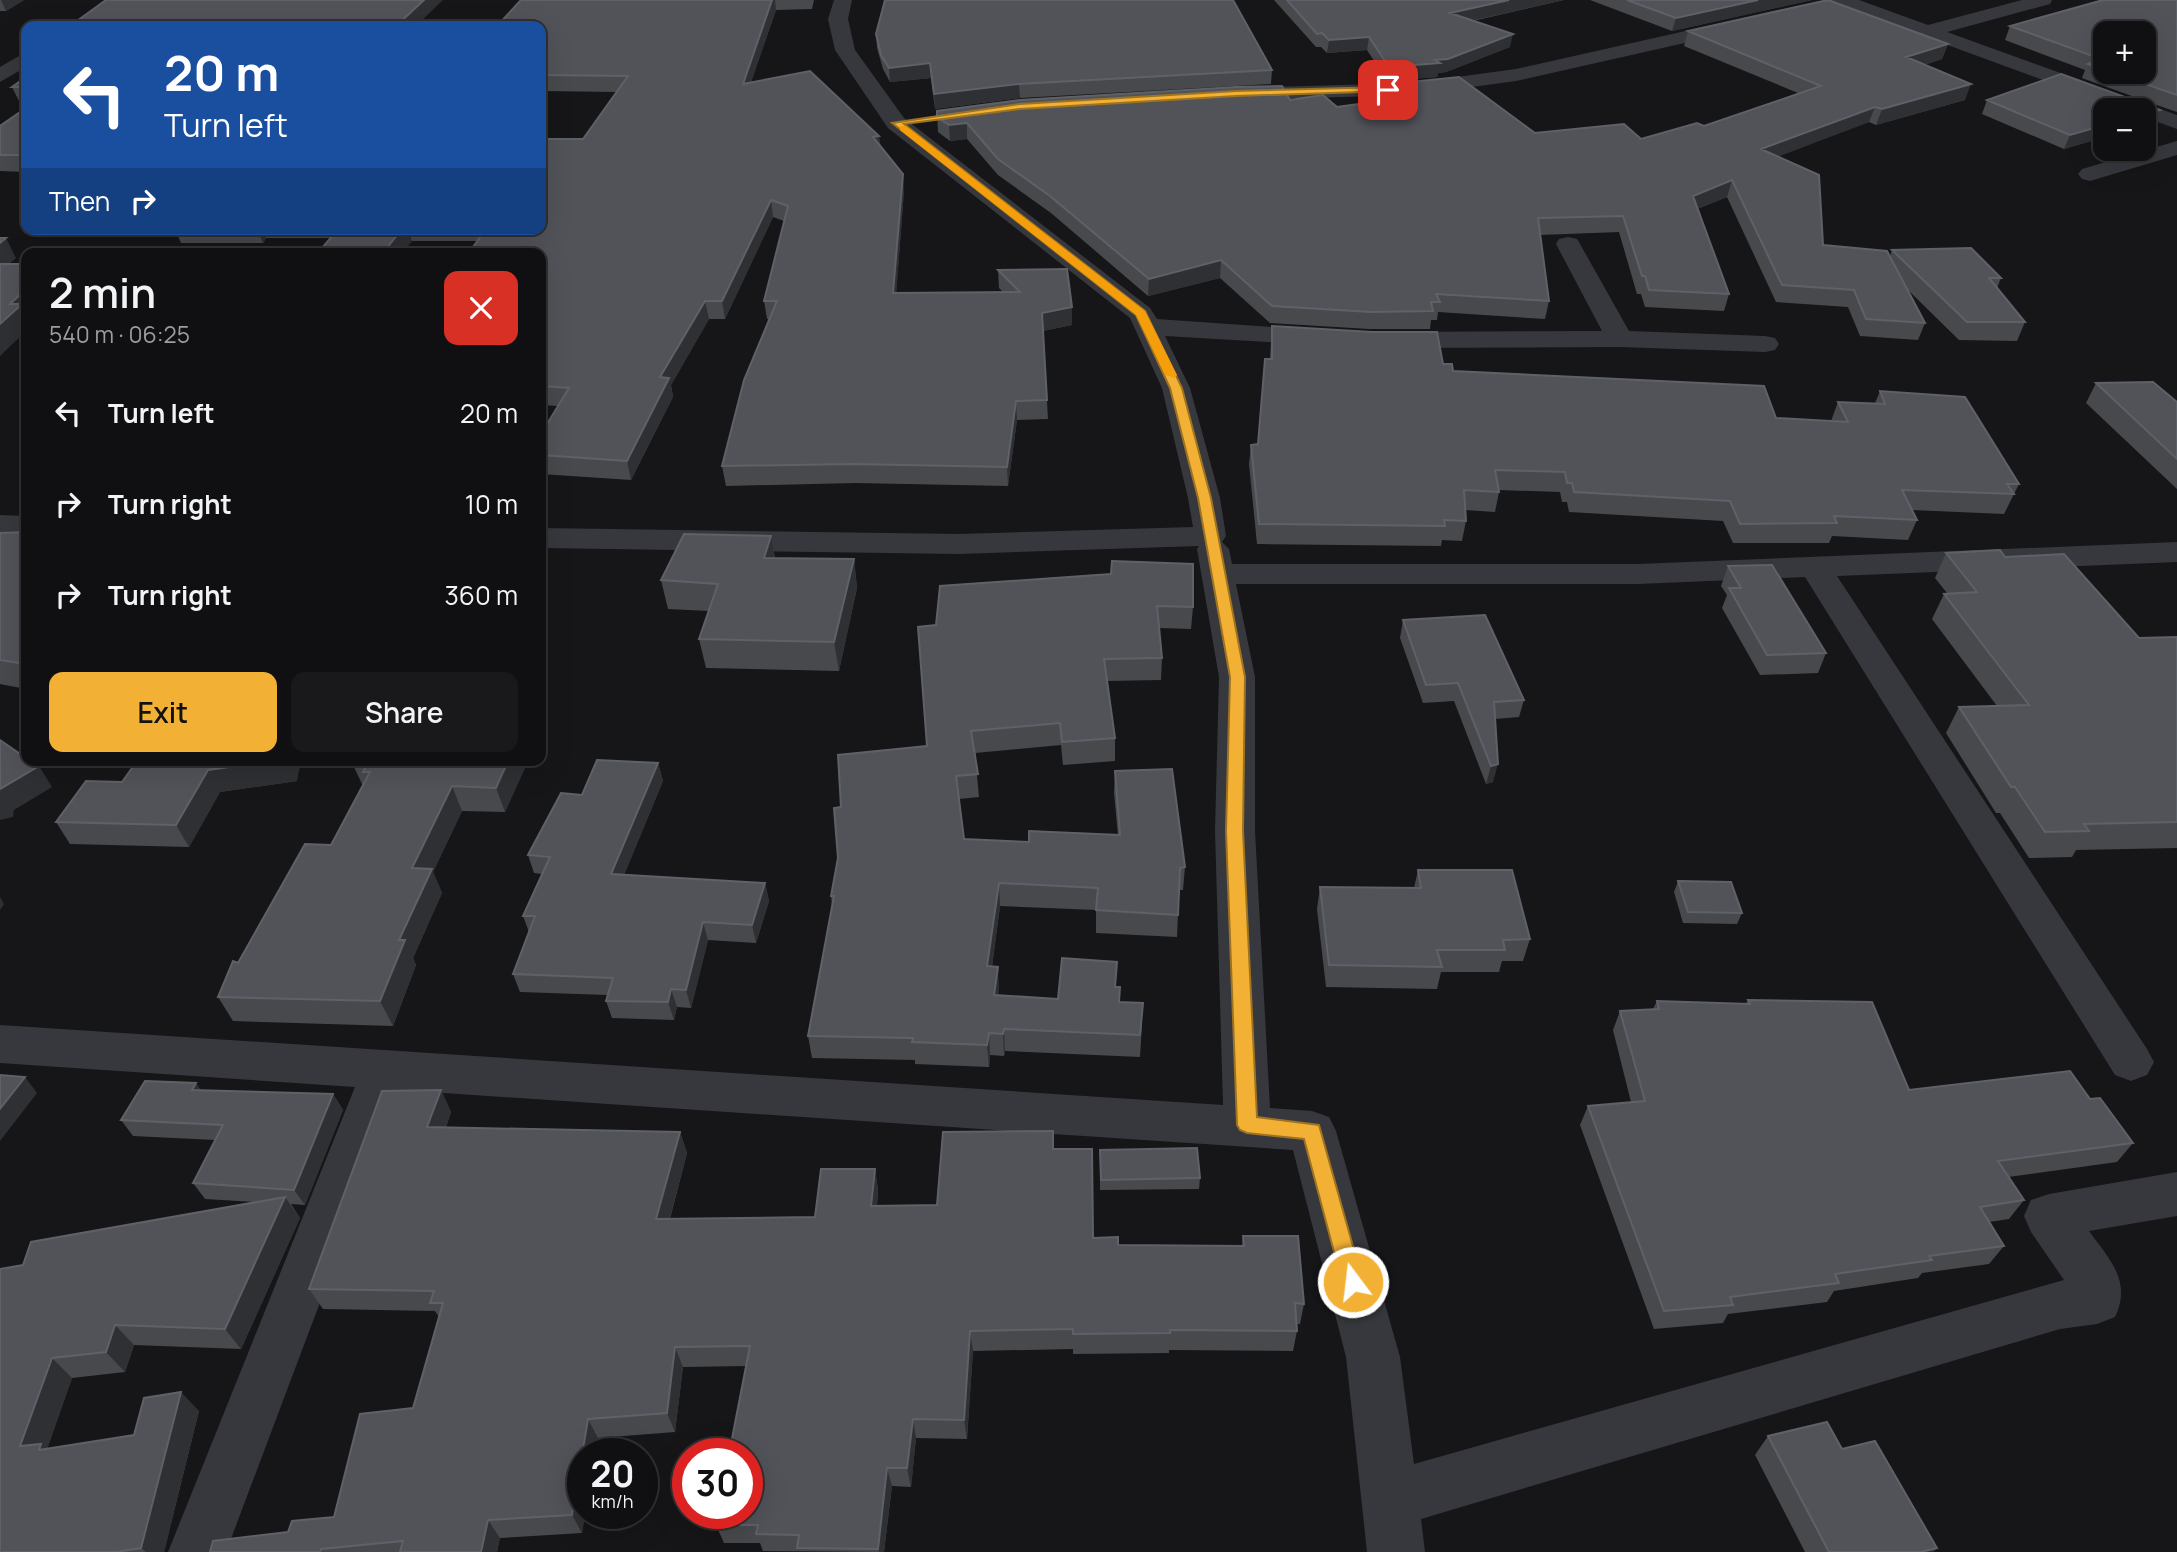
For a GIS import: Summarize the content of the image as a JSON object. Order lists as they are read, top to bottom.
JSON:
{
  "page": {
    "map_buttons": ["+", "−"],
    "turn": ["20 m", "Turn left"],
    "then": "Then",
    "heading": ["2 min", "540 m · 06:25"],
    "list": [
      {
        "name": "Turn left",
        "value": "20 m"
      },
      {
        "name": "Turn right",
        "value": "10 m"
      },
      {
        "name": "Turn right",
        "value": "360 m"
      }
    ],
    "buttons": ["Exit", "Share"],
    "speed": "20 km/h",
    "limit": "30"
  }
}
